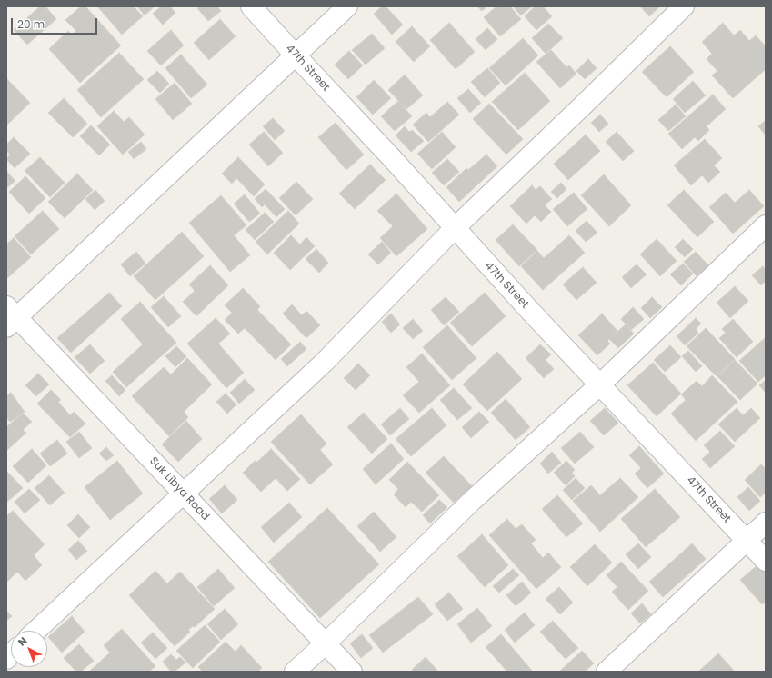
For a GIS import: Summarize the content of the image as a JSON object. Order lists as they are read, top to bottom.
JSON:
{
  "streets": {
    "street": ["47th Street", "Suk Libya Road"]
  },
  "scale_bar": "20 m",
  "north": "top left"
}
